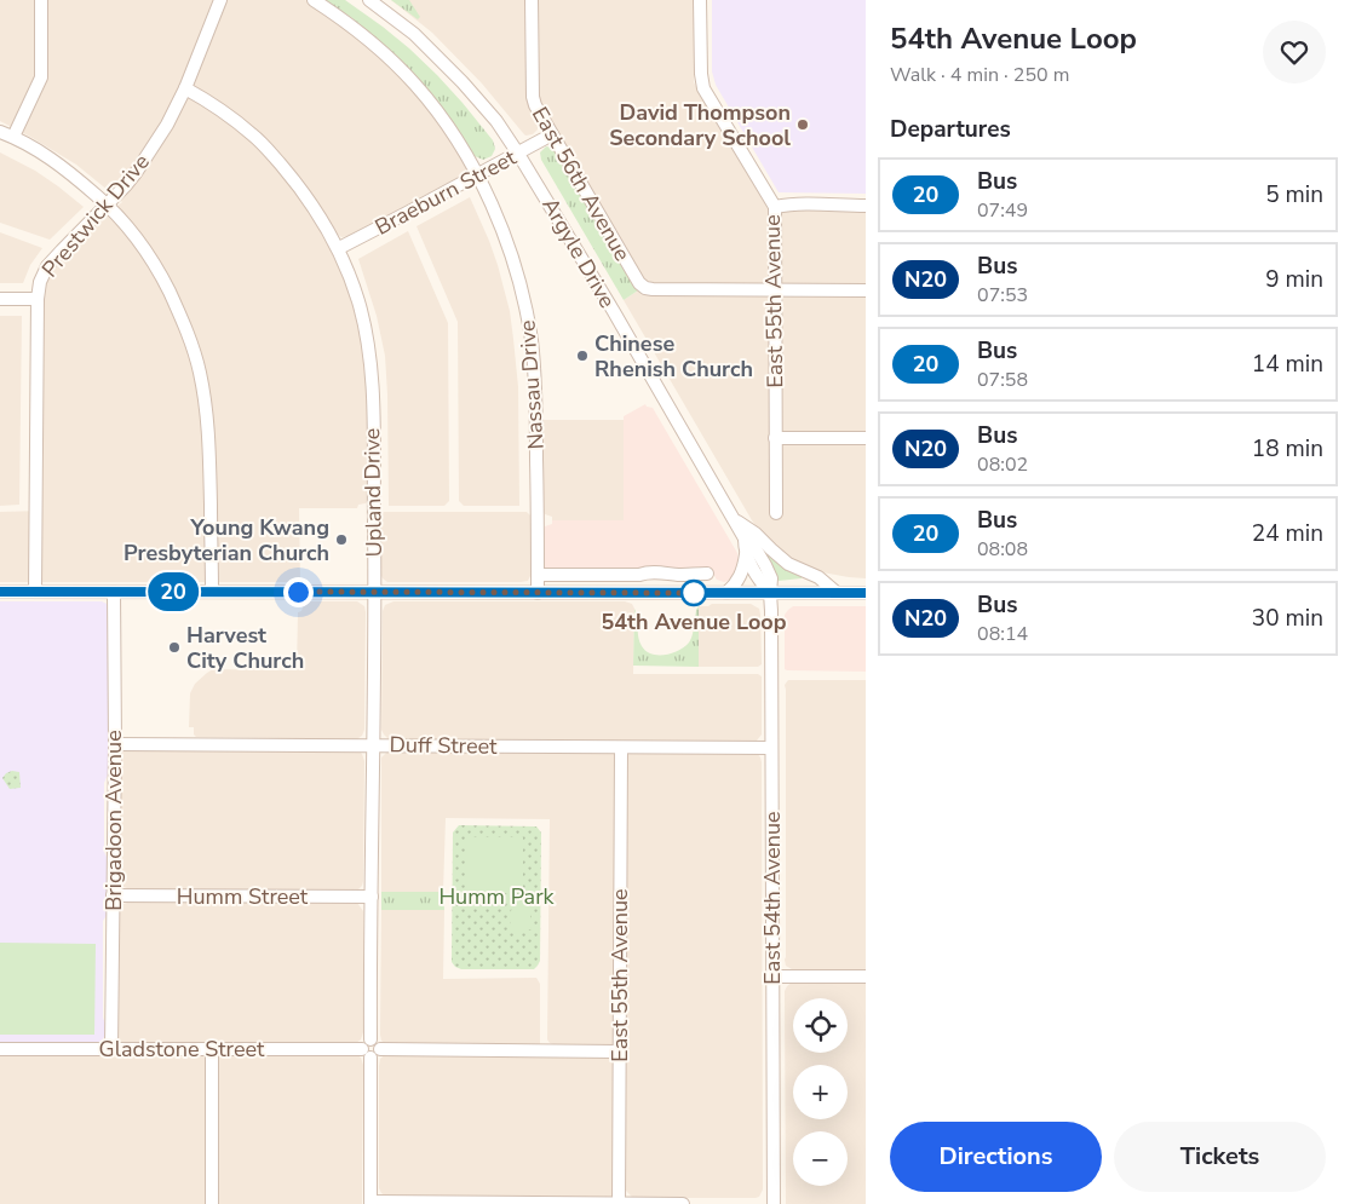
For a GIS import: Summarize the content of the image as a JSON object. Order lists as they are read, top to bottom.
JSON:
{
  "streets": {
    "street": [
      "East 56th Avenue",
      "Braeburn Street",
      "Prestwick Drive",
      "Argyle Drive",
      "East 55th Avenue",
      "Nassau Drive",
      "Upland Drive",
      "Duff Street",
      "Brigadoon Avenue",
      "Humm Street",
      "East 54th Avenue",
      "Gladstone Street"
    ]
  },
  "crossings": [
    ["East 56th Avenue", "Braeburn Street"],
    ["East 56th Avenue", "East 55th Avenue"],
    ["Braeburn Street", "Argyle Drive"],
    ["Braeburn Street", "Nassau Drive"],
    ["Braeburn Street", "Upland Drive"],
    ["Prestwick Drive", "Upland Drive"],
    ["Argyle Drive", "East 54th Avenue"],
    ["East 55th Avenue", "Duff Street"],
    ["East 55th Avenue", "Gladstone Street"],
    ["Upland Drive", "Duff Street"],
    ["Upland Drive", "Humm Street"],
    ["Upland Drive", "Gladstone Street"],
    ["Duff Street", "Brigadoon Avenue"],
    ["Duff Street", "East 54th Avenue"],
    ["Brigadoon Avenue", "Humm Street"],
    ["Brigadoon Avenue", "Gladstone Street"]
  ],
  "parks": ["Humm Park"],
  "places": [
    "David Thompson Secondary School",
    "Chinese Rhenish Church",
    "Young Kwang Presbyterian Church",
    "54th Avenue Loop",
    "Harvest City Church"
  ],
  "lines": ["bus line 20"],
  "page": {
    "on_map": "20",
    "heading": [
      ["54th Avenue Loop", "Walk · 4 min · 250 m"],
      "Departures"
    ],
    "list": [
      {
        "mark": "20",
        "name": "Bus",
        "note": "07:49",
        "value": "5 min"
      },
      {
        "mark": "N20",
        "name": "Bus",
        "note": "07:53",
        "value": "9 min"
      },
      {
        "mark": "20",
        "name": "Bus",
        "note": "07:58",
        "value": "14 min"
      },
      {
        "mark": "N20",
        "name": "Bus",
        "note": "08:02",
        "value": "18 min"
      },
      {
        "mark": "20",
        "name": "Bus",
        "note": "08:08",
        "value": "24 min"
      },
      {
        "mark": "N20",
        "name": "Bus",
        "note": "08:14",
        "value": "30 min"
      }
    ],
    "map_buttons": ["+", "−"],
    "buttons": ["Directions", "Tickets"]
  }
}
